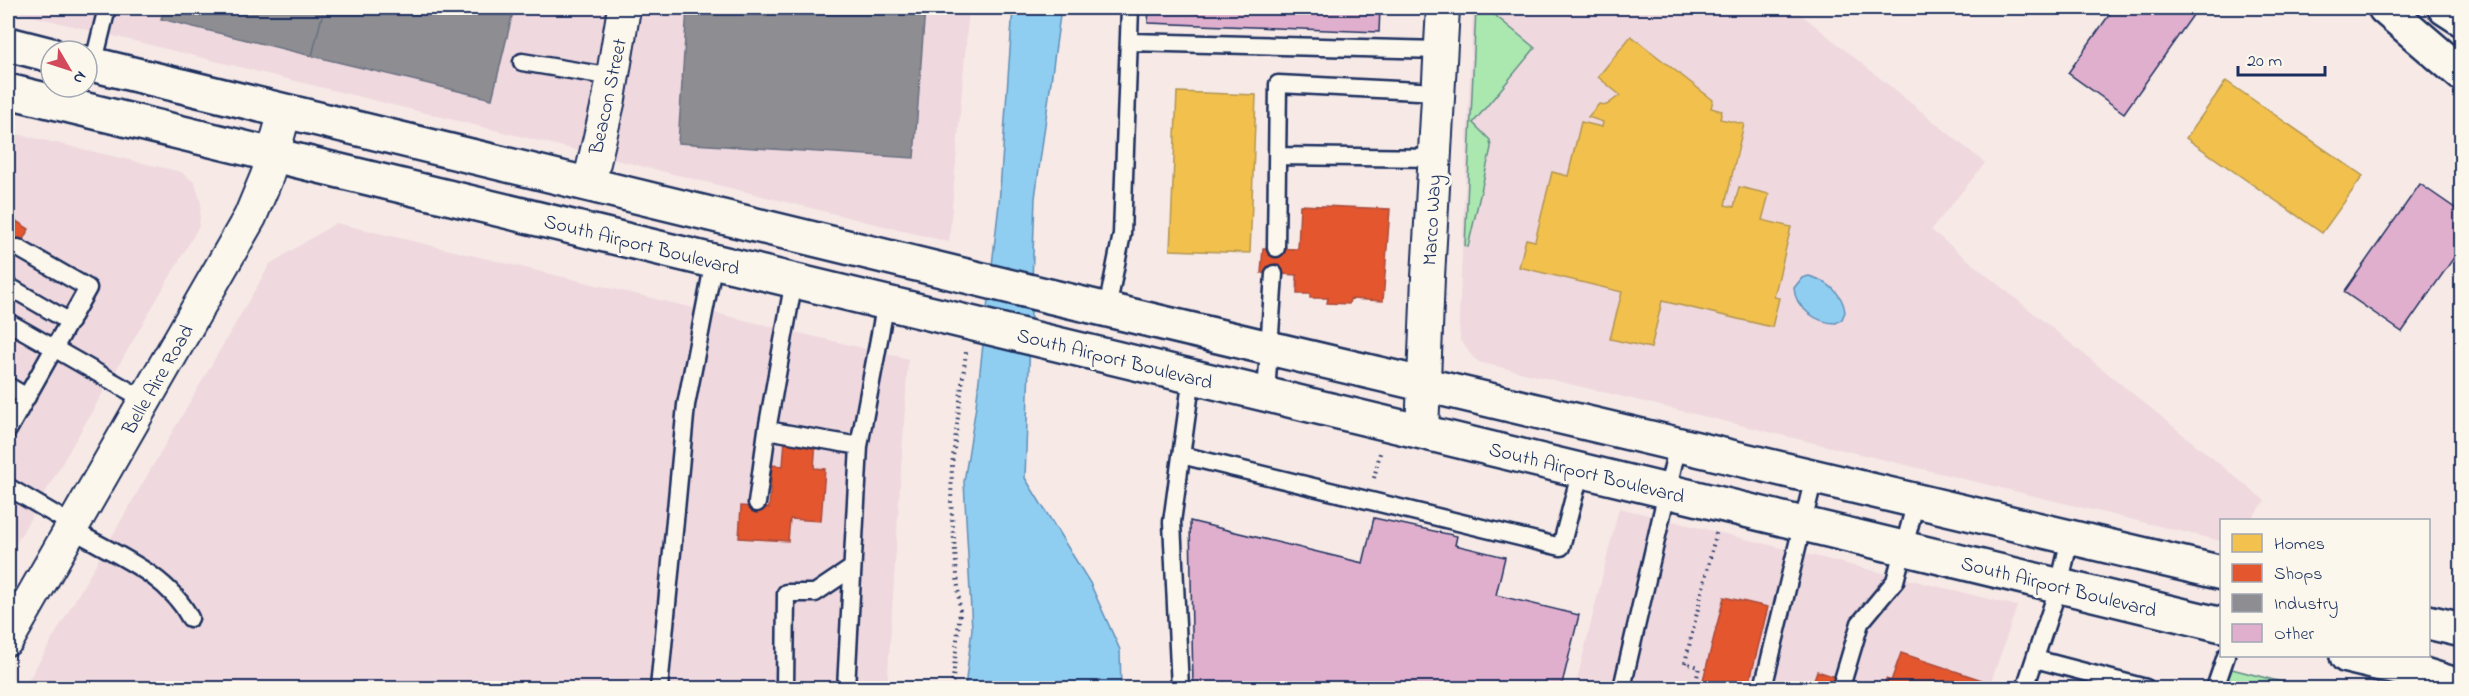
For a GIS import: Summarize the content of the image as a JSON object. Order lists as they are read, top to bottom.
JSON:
{
  "streets": {
    "main road": ["South Airport Boulevard"],
    "street": ["Beacon Street", "Marco Way", "Belle Aire Road"]
  },
  "crossings": [
    ["Marco Way", "South Airport Boulevard"],
    ["South Airport Boulevard", "Belle Aire Road"]
  ],
  "legend": [
    "Homes",
    "Shops",
    "Industry",
    "Other"
  ],
  "scale_bar": "20 m",
  "north": "bottom right"
}
